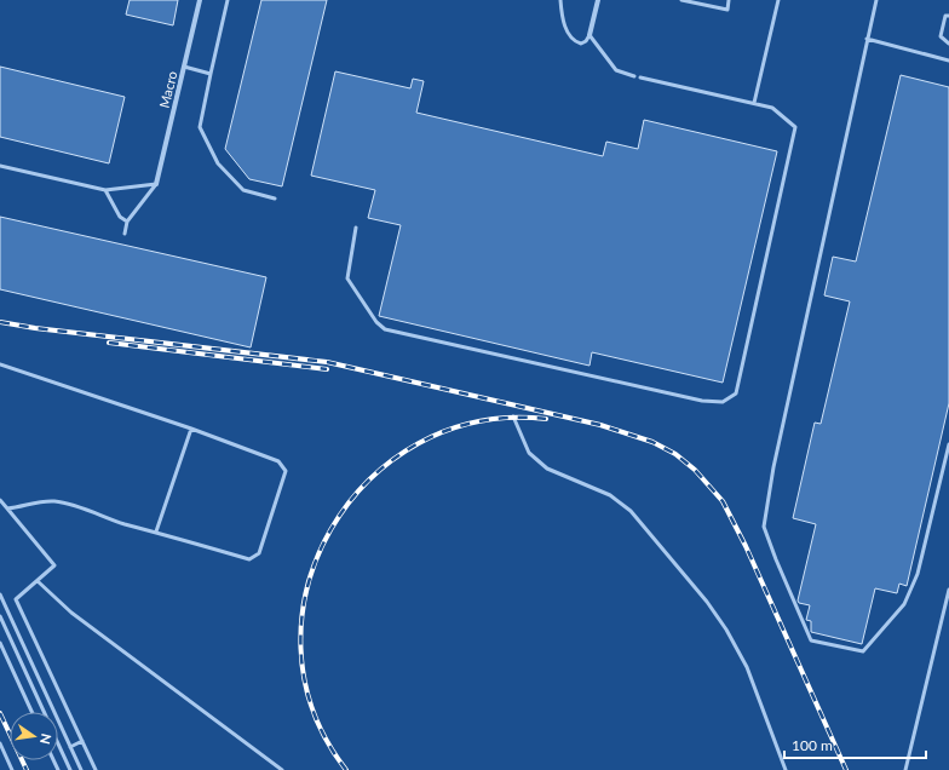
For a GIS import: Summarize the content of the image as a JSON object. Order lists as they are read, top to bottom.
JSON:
{
  "streets": {
    "street": ["Macro"]
  },
  "scale_bar": "100 m",
  "north": "right"
}
